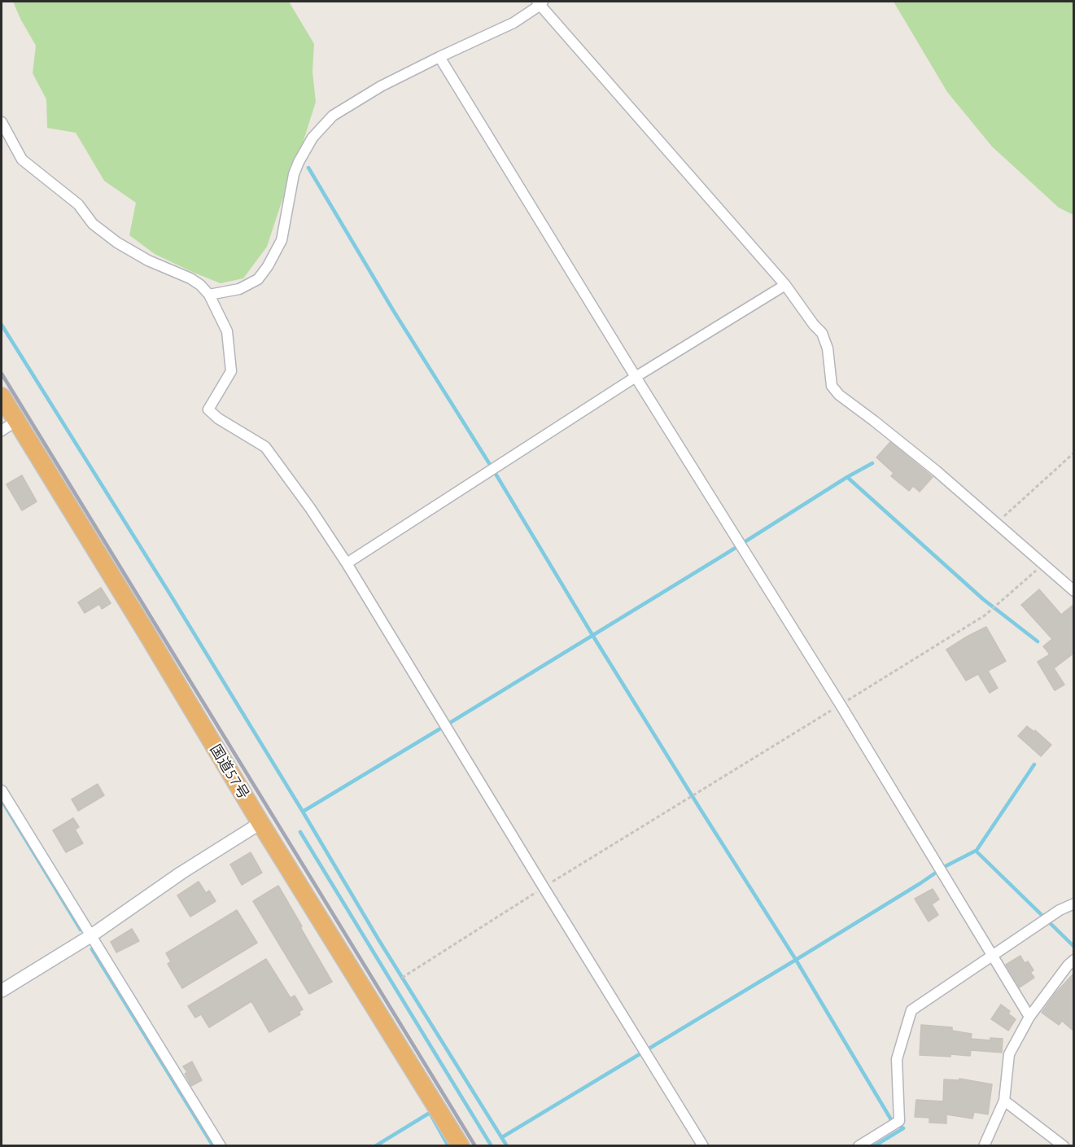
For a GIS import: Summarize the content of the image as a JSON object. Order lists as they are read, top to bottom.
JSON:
{
  "streets": {
    "highway": ["国道57号"]
  }
}
